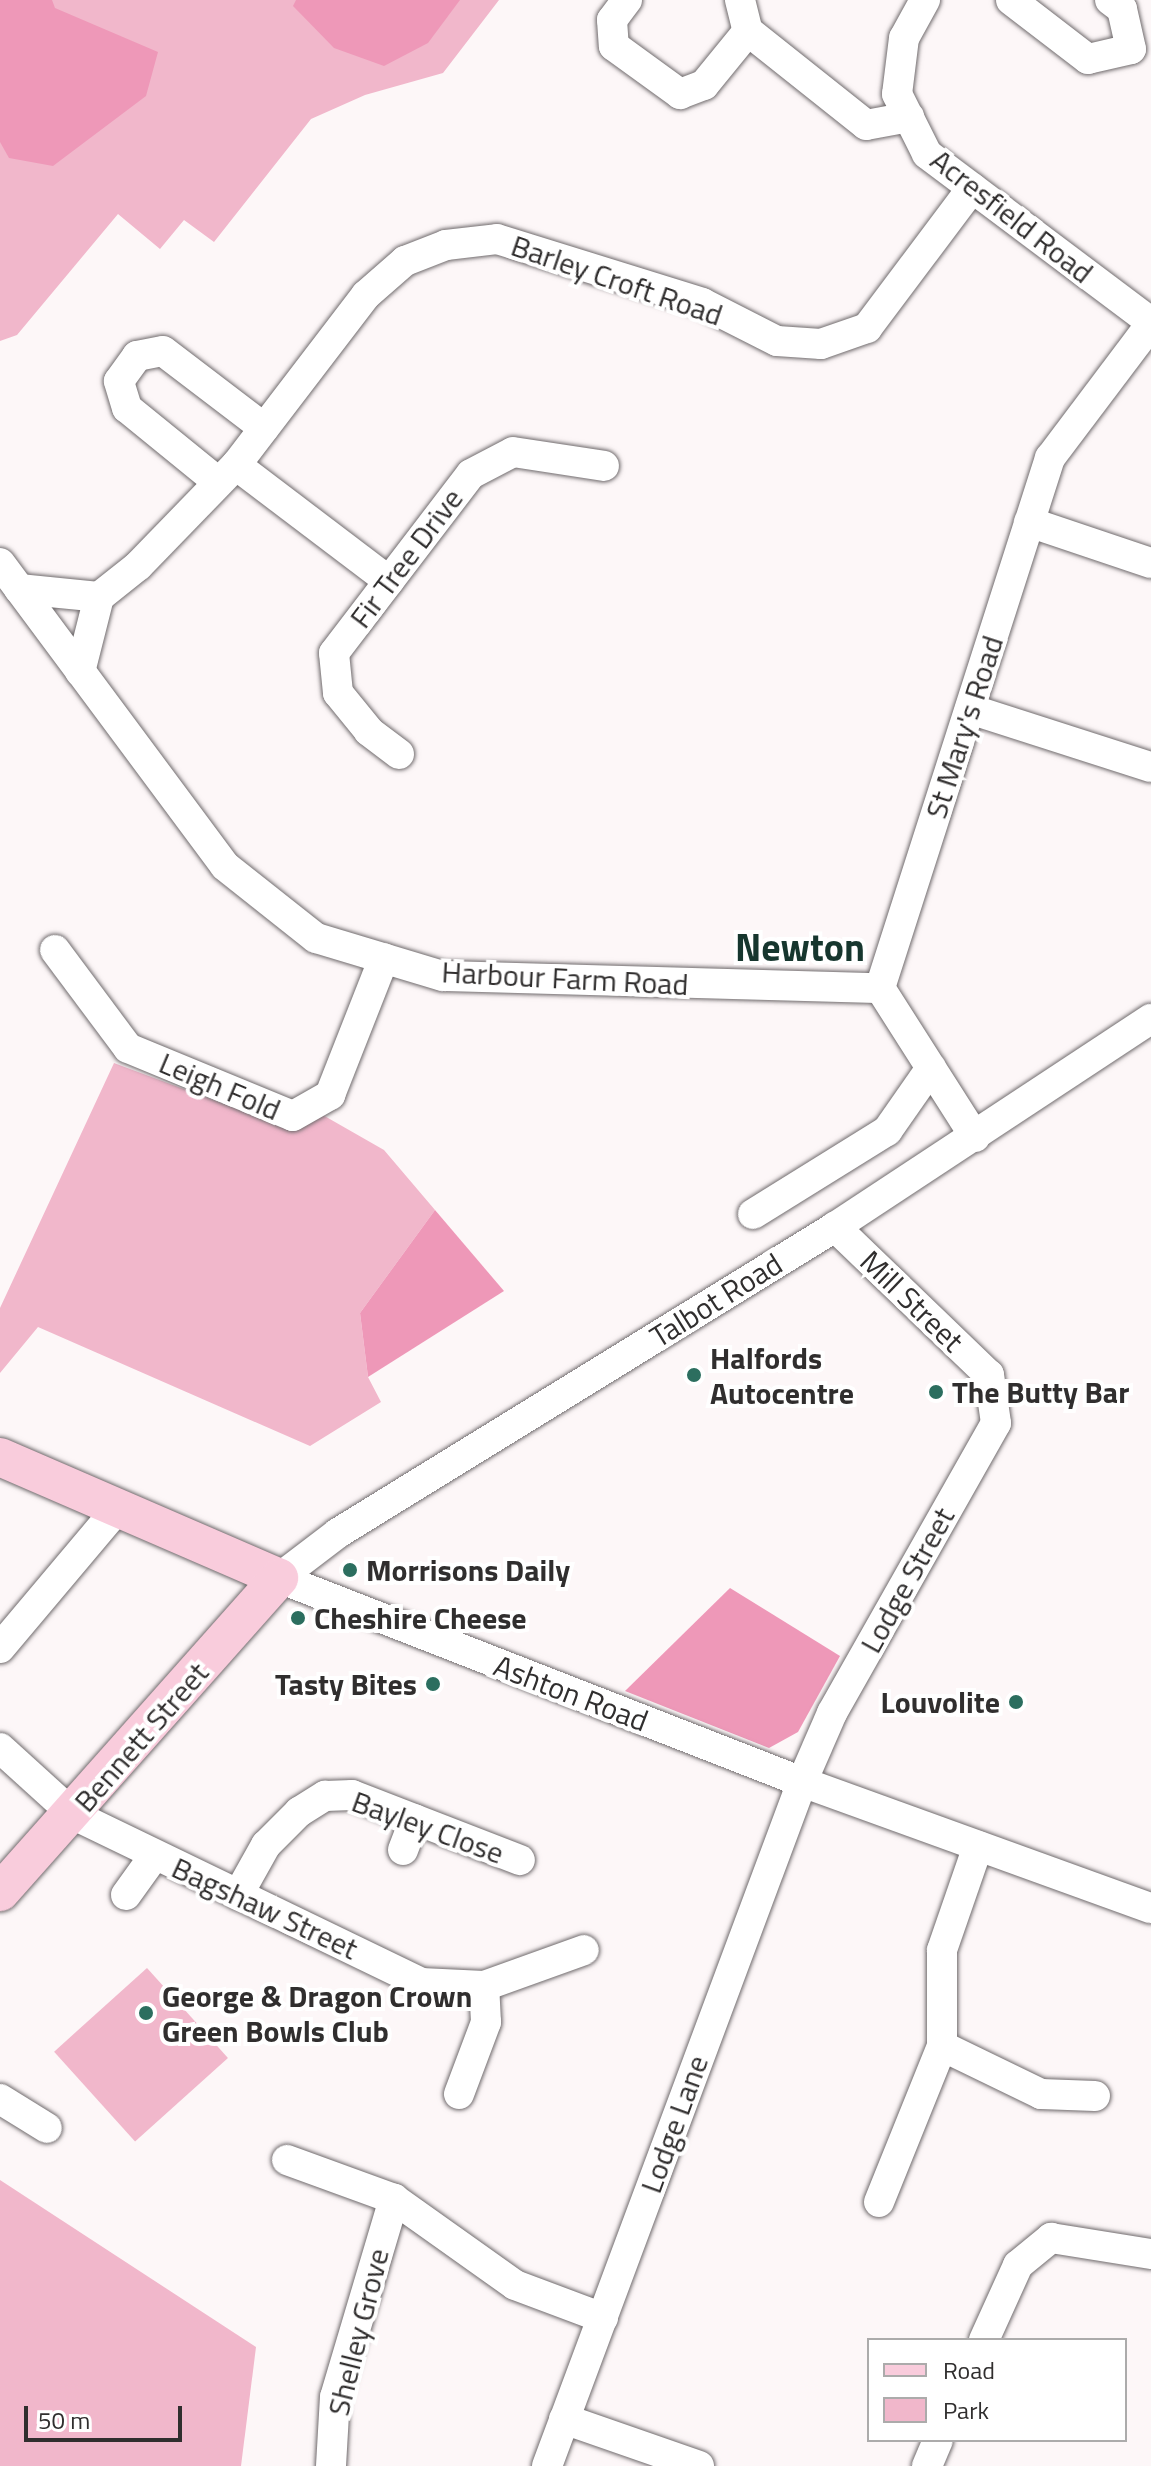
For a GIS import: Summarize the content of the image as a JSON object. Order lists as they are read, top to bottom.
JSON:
{
  "streets": {
    "main road": ["Ashton Road", "Bennett Street"],
    "street": [
      "Acresfield Road",
      "Barley Croft Road",
      "Fir Tree Drive",
      "St Mary's Road",
      "Harbour Farm Road",
      "Leigh Fold",
      "Talbot Road",
      "Mill Street",
      "Lodge Street",
      "Bayley Close",
      "Bagshaw Street",
      "Lodge Lane",
      "Shelley Grove"
    ]
  },
  "crossings": [
    ["Acresfield Road", "Barley Croft Road"],
    ["Acresfield Road", "St Mary's Road"],
    ["St Mary's Road", "Harbour Farm Road"],
    ["Harbour Farm Road", "Leigh Fold"],
    ["Talbot Road", "Mill Street"],
    ["Talbot Road", "Ashton Road"],
    ["Talbot Road", "Bennett Street"],
    ["Mill Street", "Lodge Street"],
    ["Lodge Street", "Ashton Road"],
    ["Lodge Street", "Lodge Lane"],
    ["Ashton Road", "Bennett Street"],
    ["Ashton Road", "Lodge Lane"],
    ["Bennett Street", "Bagshaw Street"],
    ["Bayley Close", "Bagshaw Street"]
  ],
  "districts": ["Newton"],
  "places": [
    "Halfords Autocentre",
    "The Butty Bar",
    "Morrisons Daily",
    "Cheshire Cheese",
    "Tasty Bites",
    "Louvolite",
    "George & Dragon Crown Green Bowls Club"
  ],
  "legend": ["Road", "Park"],
  "scale_bar": "50 m"
}
